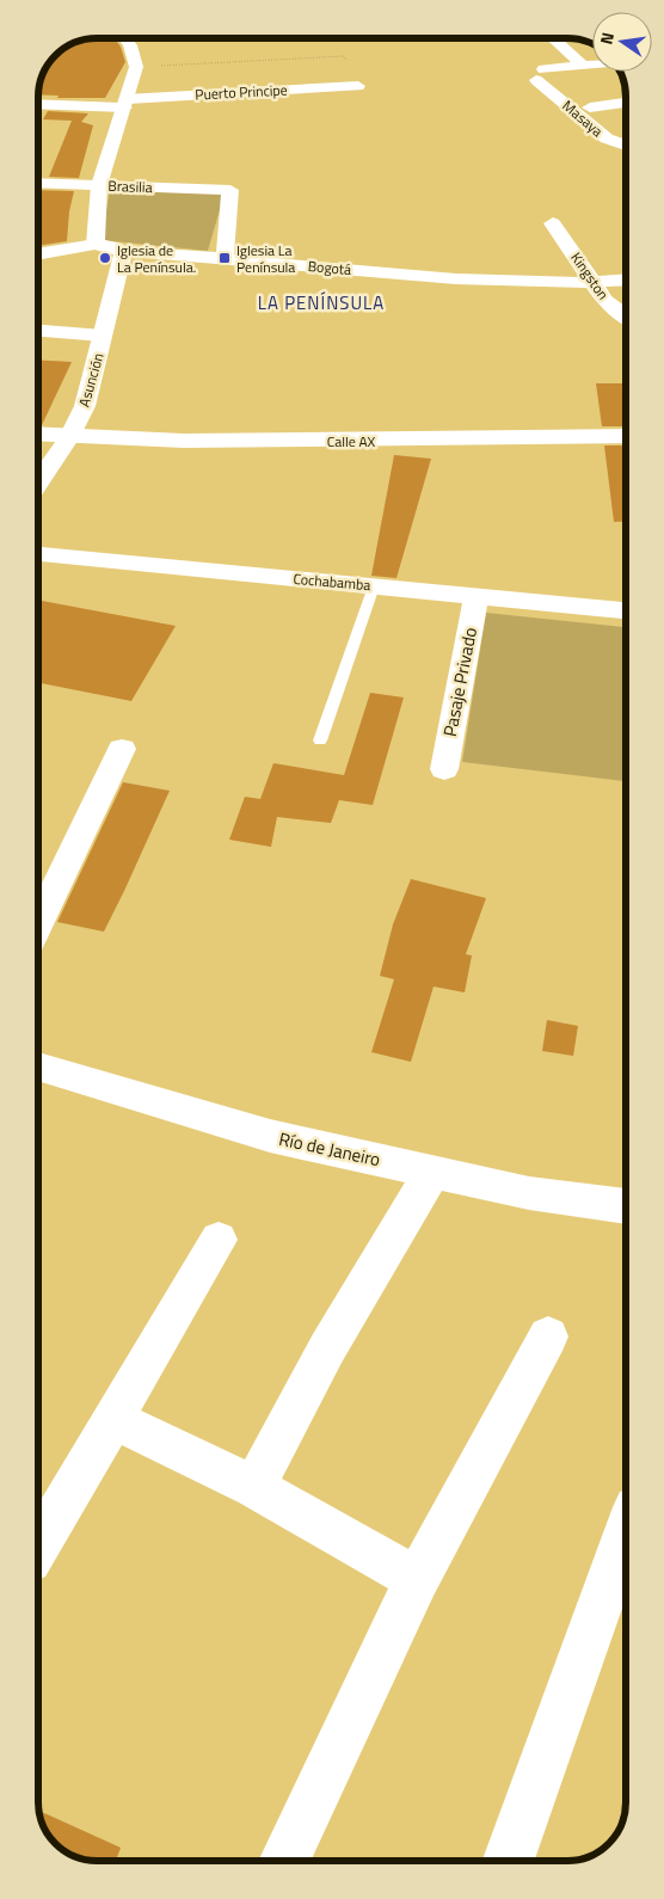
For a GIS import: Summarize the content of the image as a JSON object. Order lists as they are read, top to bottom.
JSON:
{
  "streets": {
    "street": [
      "Puerto Principe",
      "Masaya",
      "Brasilia",
      "Bogotá",
      "Kingston",
      "Asunción",
      "Calle AX",
      "Cochabamba",
      "Pasaje Privado",
      "Río de Janeiro"
    ]
  },
  "crossings": [
    ["Brasilia", "Bogotá"],
    ["Bogotá", "Kingston"],
    ["Bogotá", "Asunción"],
    ["Asunción", "Calle AX"],
    ["Cochabamba", "Pasaje Privado"]
  ],
  "districts": ["LA PENÍNSULA"],
  "places": {
    "other": ["Iglesia de La Península."],
    "transit": ["Iglesia La Península"]
  },
  "north": "left"
}
